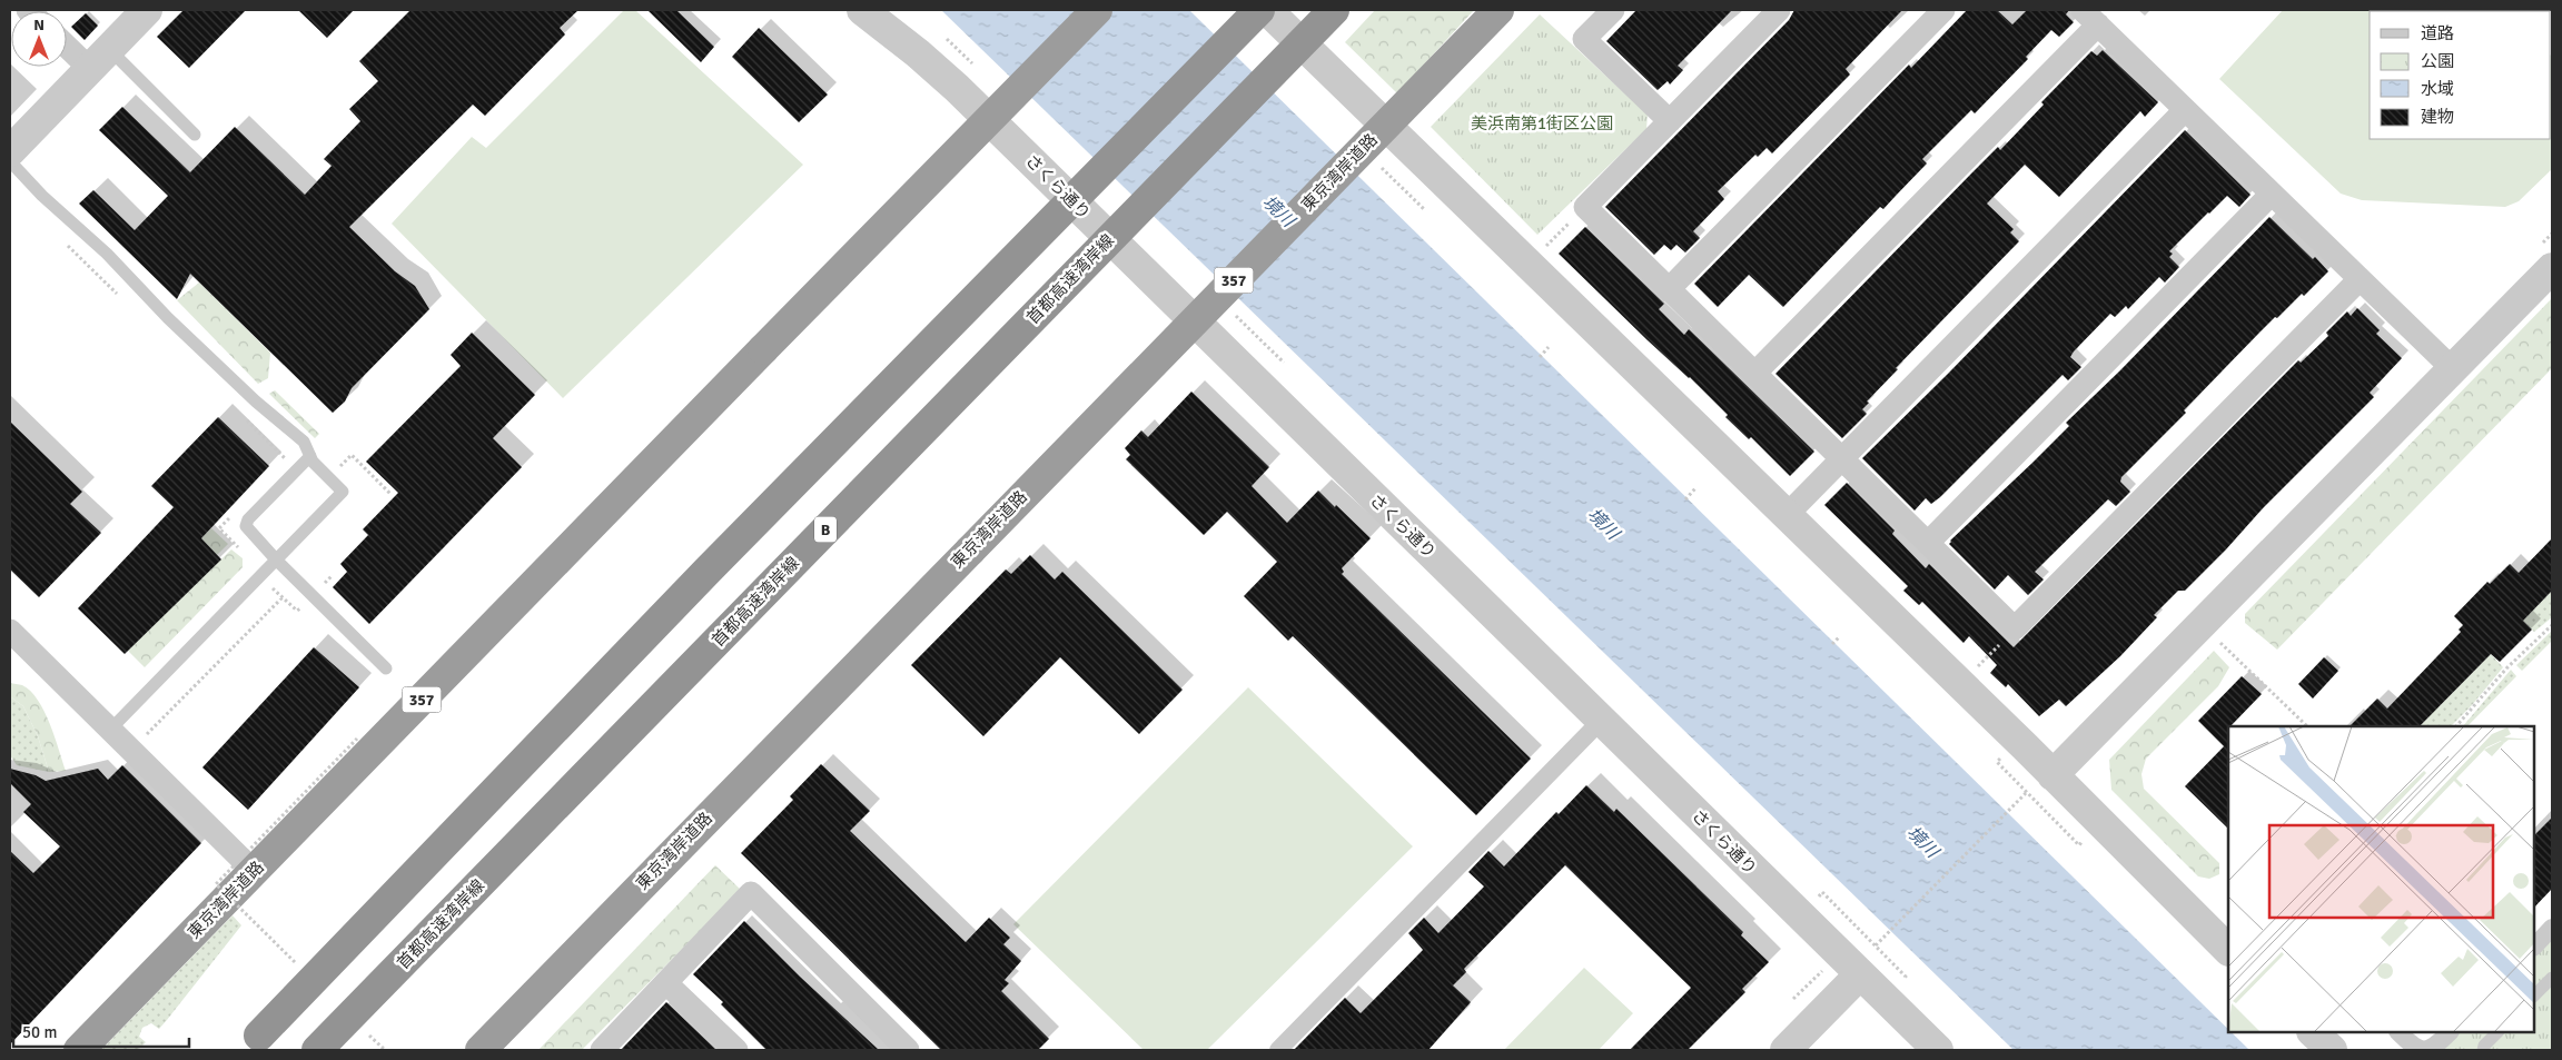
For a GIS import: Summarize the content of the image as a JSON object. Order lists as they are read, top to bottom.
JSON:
{
  "streets": {
    "highway": [
      "東京湾岸道路",
      "首都高速湾岸線",
      "357",
      "B"
    ],
    "street": ["さくら通り"]
  },
  "water": ["境川"],
  "parks": ["美浜南第1街区公園"],
  "legend": [
    "道路",
    "公園",
    "水域",
    "建物"
  ],
  "scale_bar": "50 m",
  "north": "top"
}
